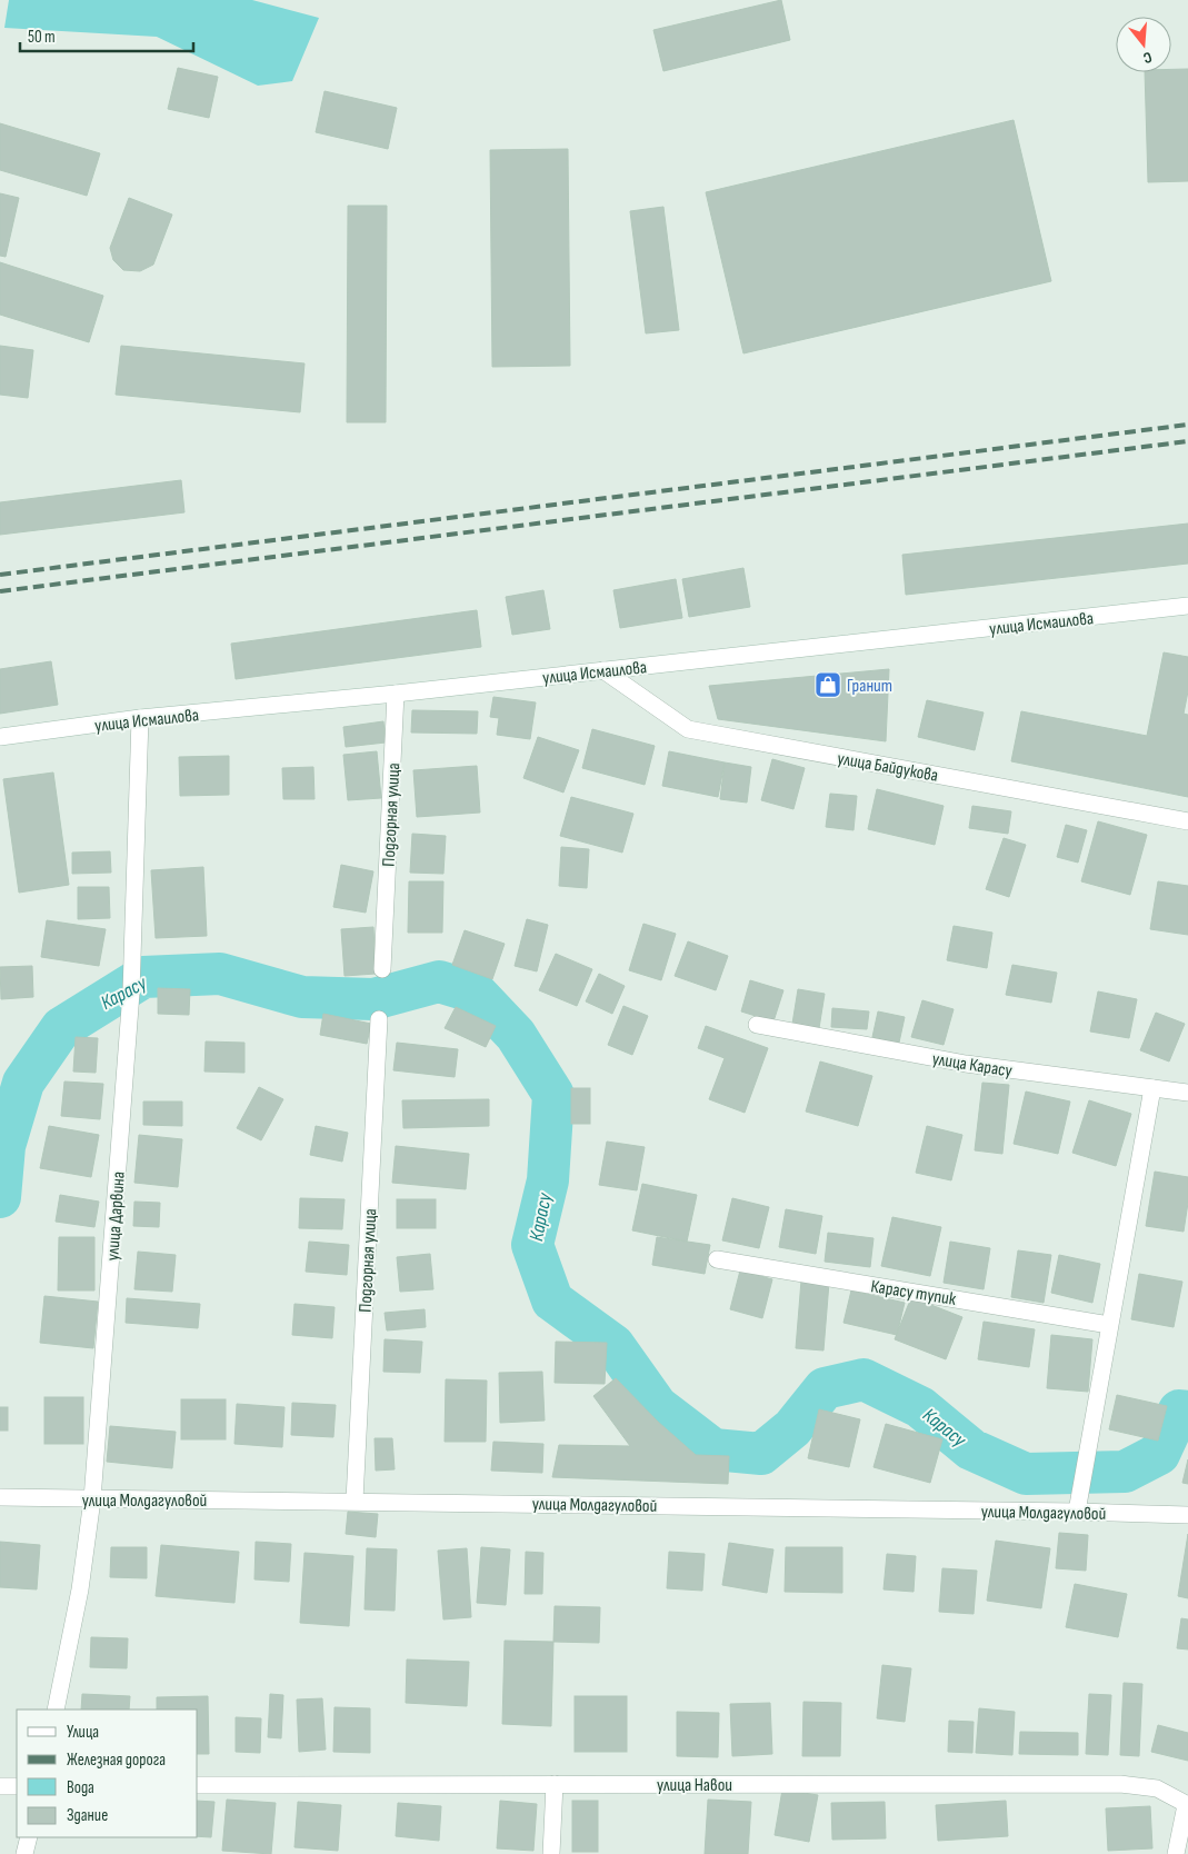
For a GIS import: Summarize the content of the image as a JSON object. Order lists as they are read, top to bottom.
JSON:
{
  "streets": {
    "street": [
      "улица Исмаилова",
      "улица Байдукова",
      "Подгорная улица",
      "улица Карасу",
      "улица Дарвина",
      "Карасу тупик",
      "улица Молдагуловой",
      "улица Навои"
    ]
  },
  "crossings": [
    ["улица Исмаилова", "улица Байдукова"],
    ["улица Исмаилова", "Подгорная улица"],
    ["улица Исмаилова", "улица Дарвина"],
    ["Подгорная улица", "улица Молдагуловой"],
    ["улица Дарвина", "улица Молдагуловой"]
  ],
  "water": ["Карасу"],
  "places": {
    "shop": ["Гранит"]
  },
  "legend": [
    "Улица",
    "Железная дорога",
    "Вода",
    "Здание"
  ],
  "scale_bar": "50 m",
  "north": "bottom"
}
